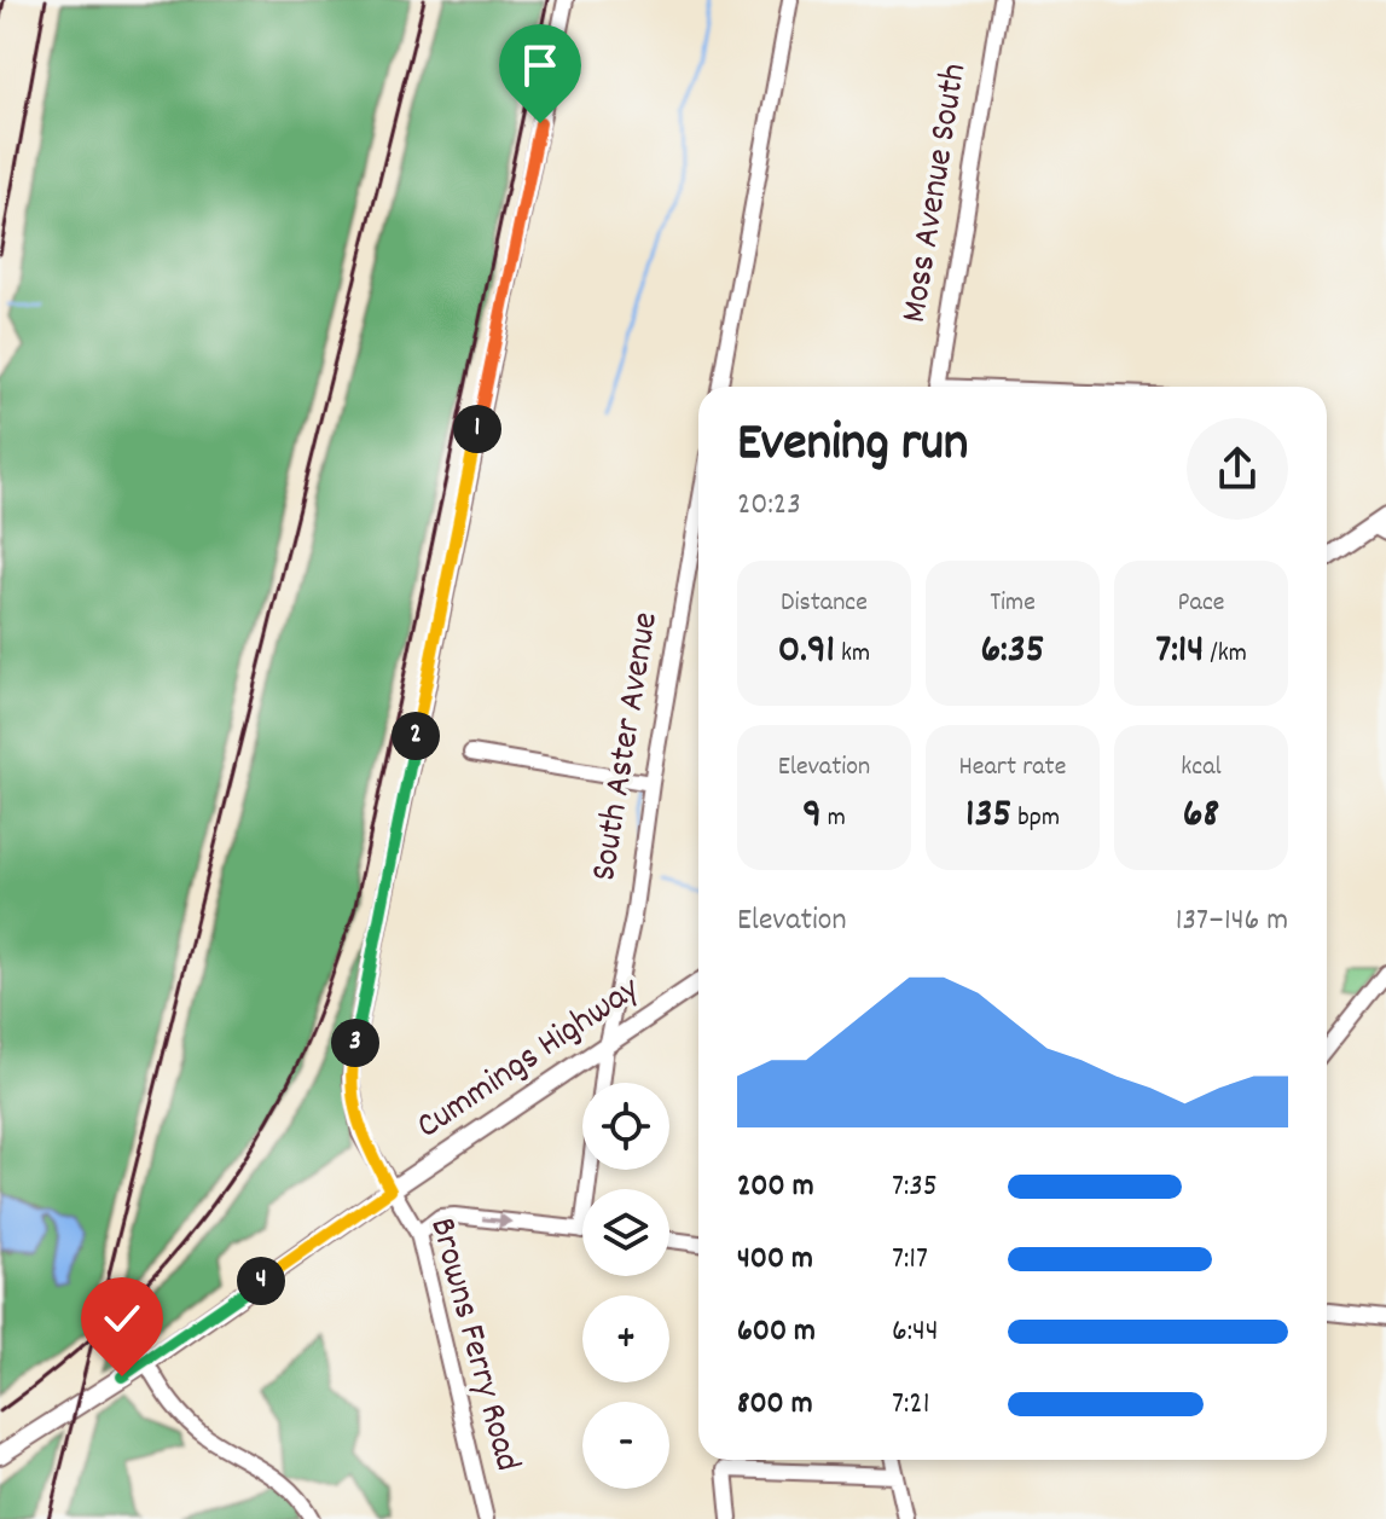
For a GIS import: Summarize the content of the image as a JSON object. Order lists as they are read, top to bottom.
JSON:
{
  "streets": {
    "main road": ["Cummings Highway"],
    "street": ["Moss Avenue South", "South Aster Avenue", "Browns Ferry Road"]
  },
  "crossings": [
    ["South Aster Avenue", "Cummings Highway"],
    ["Cummings Highway", "Browns Ferry Road"]
  ],
  "page": {
    "heading": ["Evening run", "20:23"],
    "pins": [
      "1",
      "2",
      "3",
      "4"
    ],
    "stats": [
      ["Distance", "0.91 km"],
      ["Time", "6:35"],
      ["Pace", "7:14 /km"],
      ["Elevation", "9 m"],
      ["Heart rate", "135 bpm"],
      ["kcal", "68"]
    ],
    "chart": ["Elevation", "137–146 m"],
    "map_buttons": ["+", "−"],
    "list": [
      {
        "name": "200 m",
        "note": "7:35"
      },
      {
        "name": "400 m",
        "note": "7:17"
      },
      {
        "name": "600 m",
        "note": "6:44"
      },
      {
        "name": "800 m",
        "note": "7:21"
      }
    ]
  }
}
